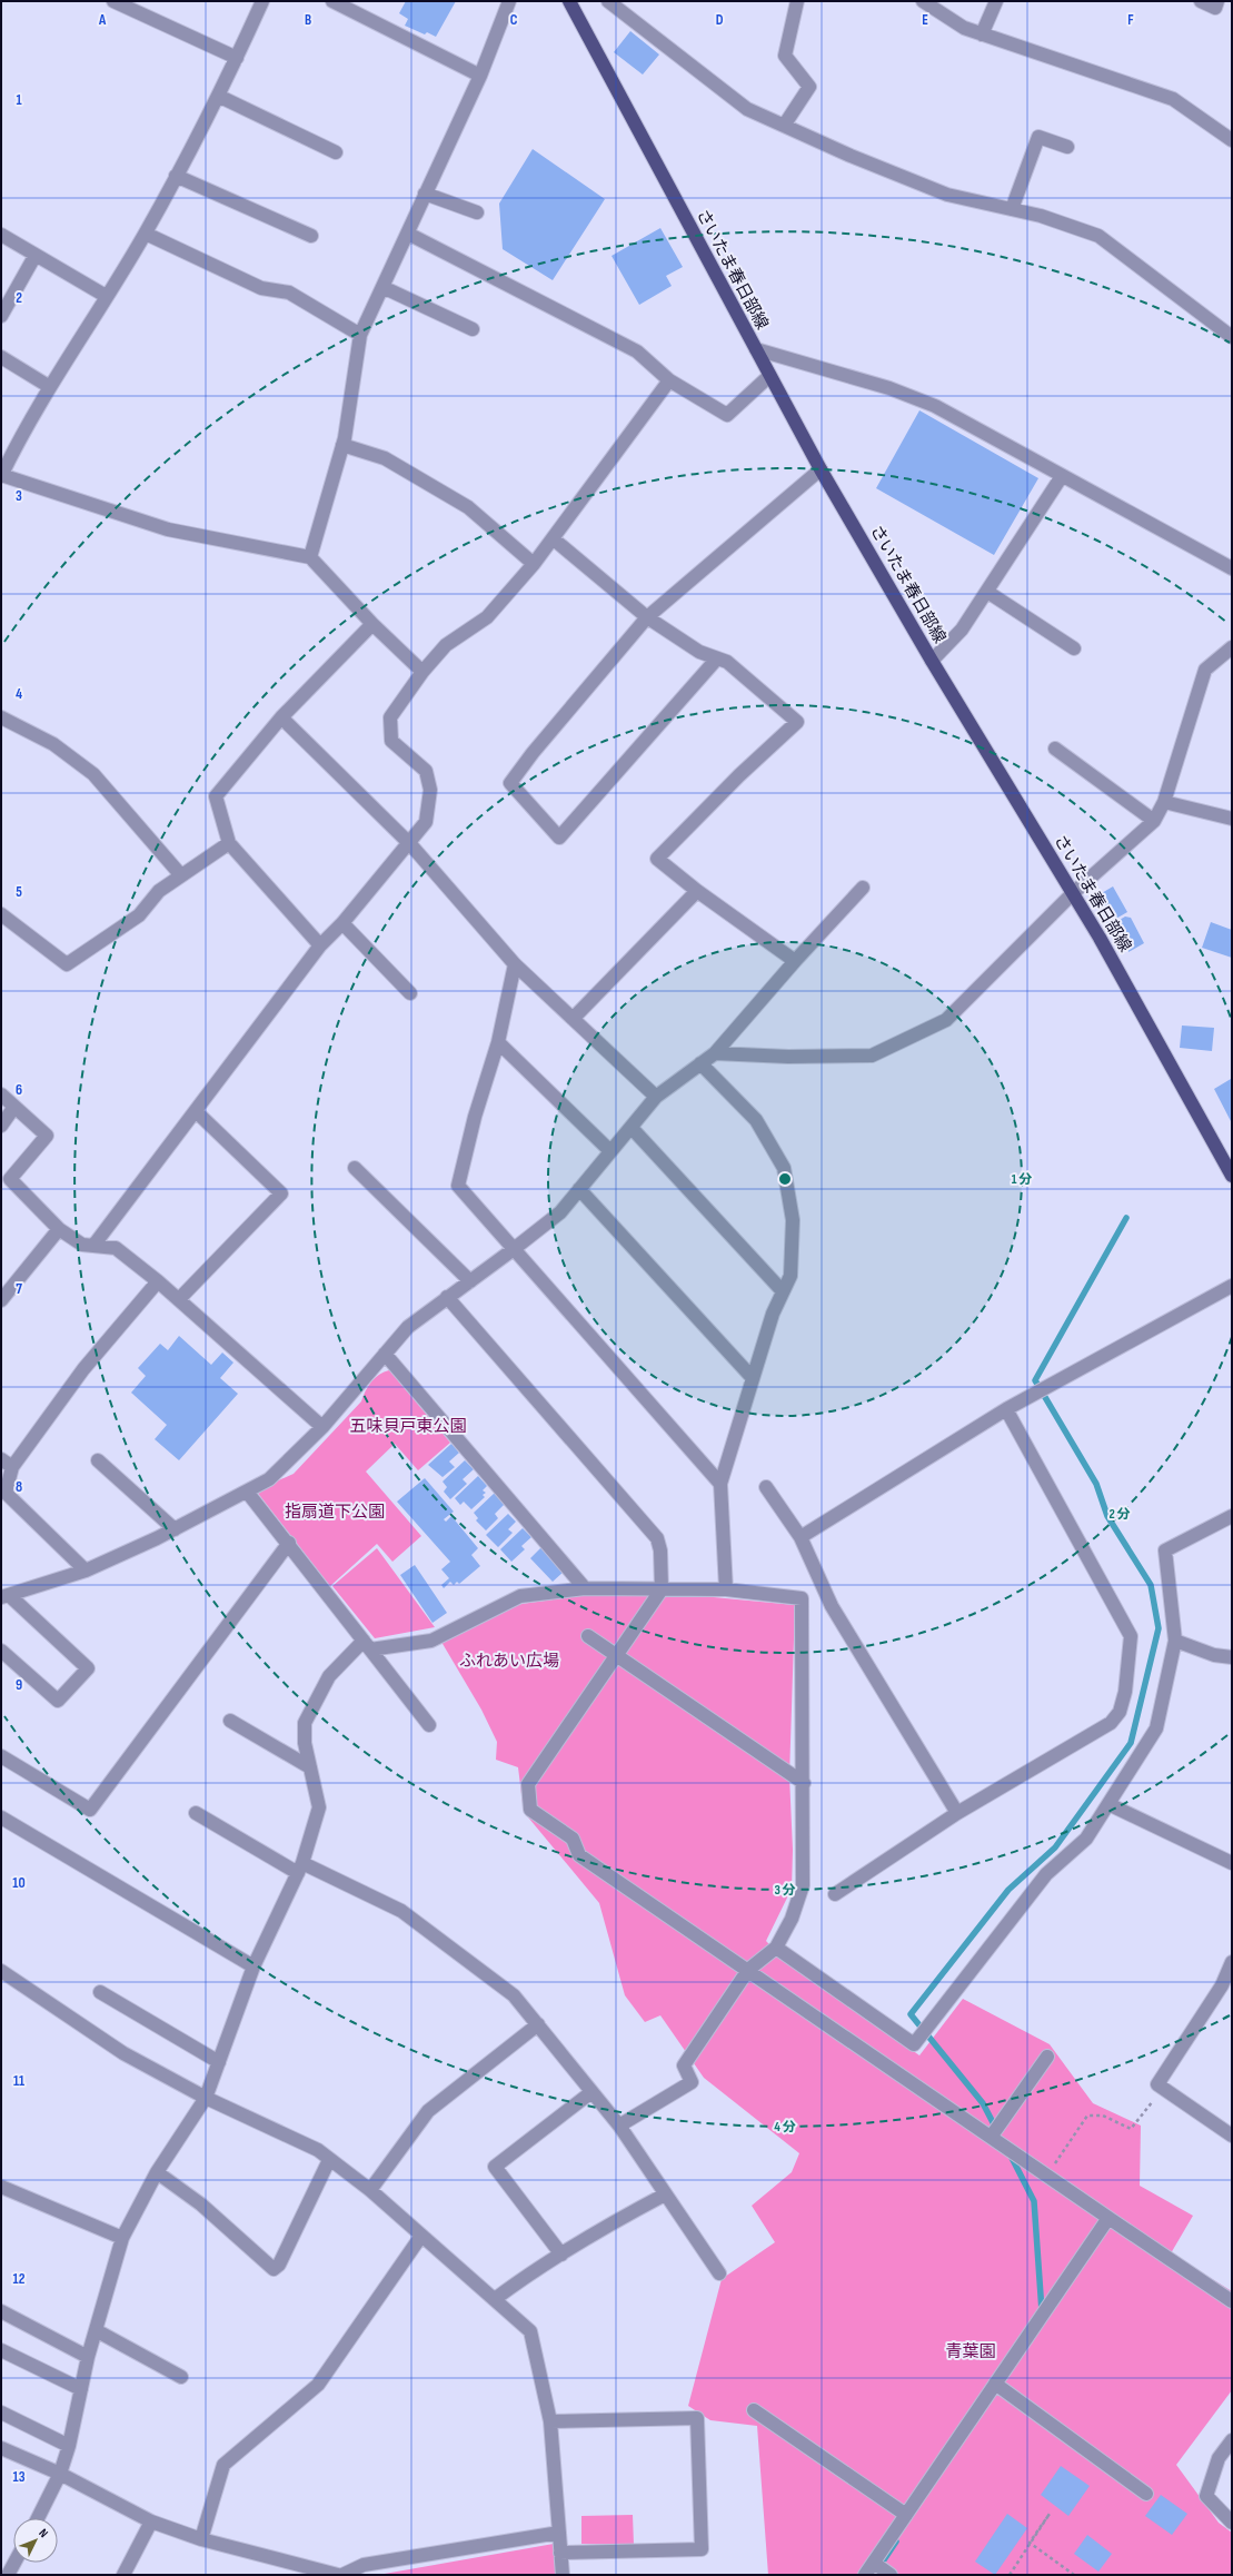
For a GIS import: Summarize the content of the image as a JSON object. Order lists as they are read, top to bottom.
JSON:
{
  "streets": {
    "main road": ["さいたま春日部線"]
  },
  "parks": [
    "五味貝戸東公園",
    "指扇道下公園",
    "ふれあい広場",
    "青葉園"
  ],
  "north": "top right",
  "grid": {
    "columns": [
      "A",
      "B",
      "C",
      "D",
      "E",
      "F"
    ],
    "rows": [
      "1",
      "2",
      "3",
      "4",
      "5",
      "6",
      "7",
      "8",
      "9",
      "10",
      "11",
      "12",
      "13"
    ]
  },
  "rings": [
    "1 分",
    "2 分",
    "3 分",
    "4 分"
  ]
}
